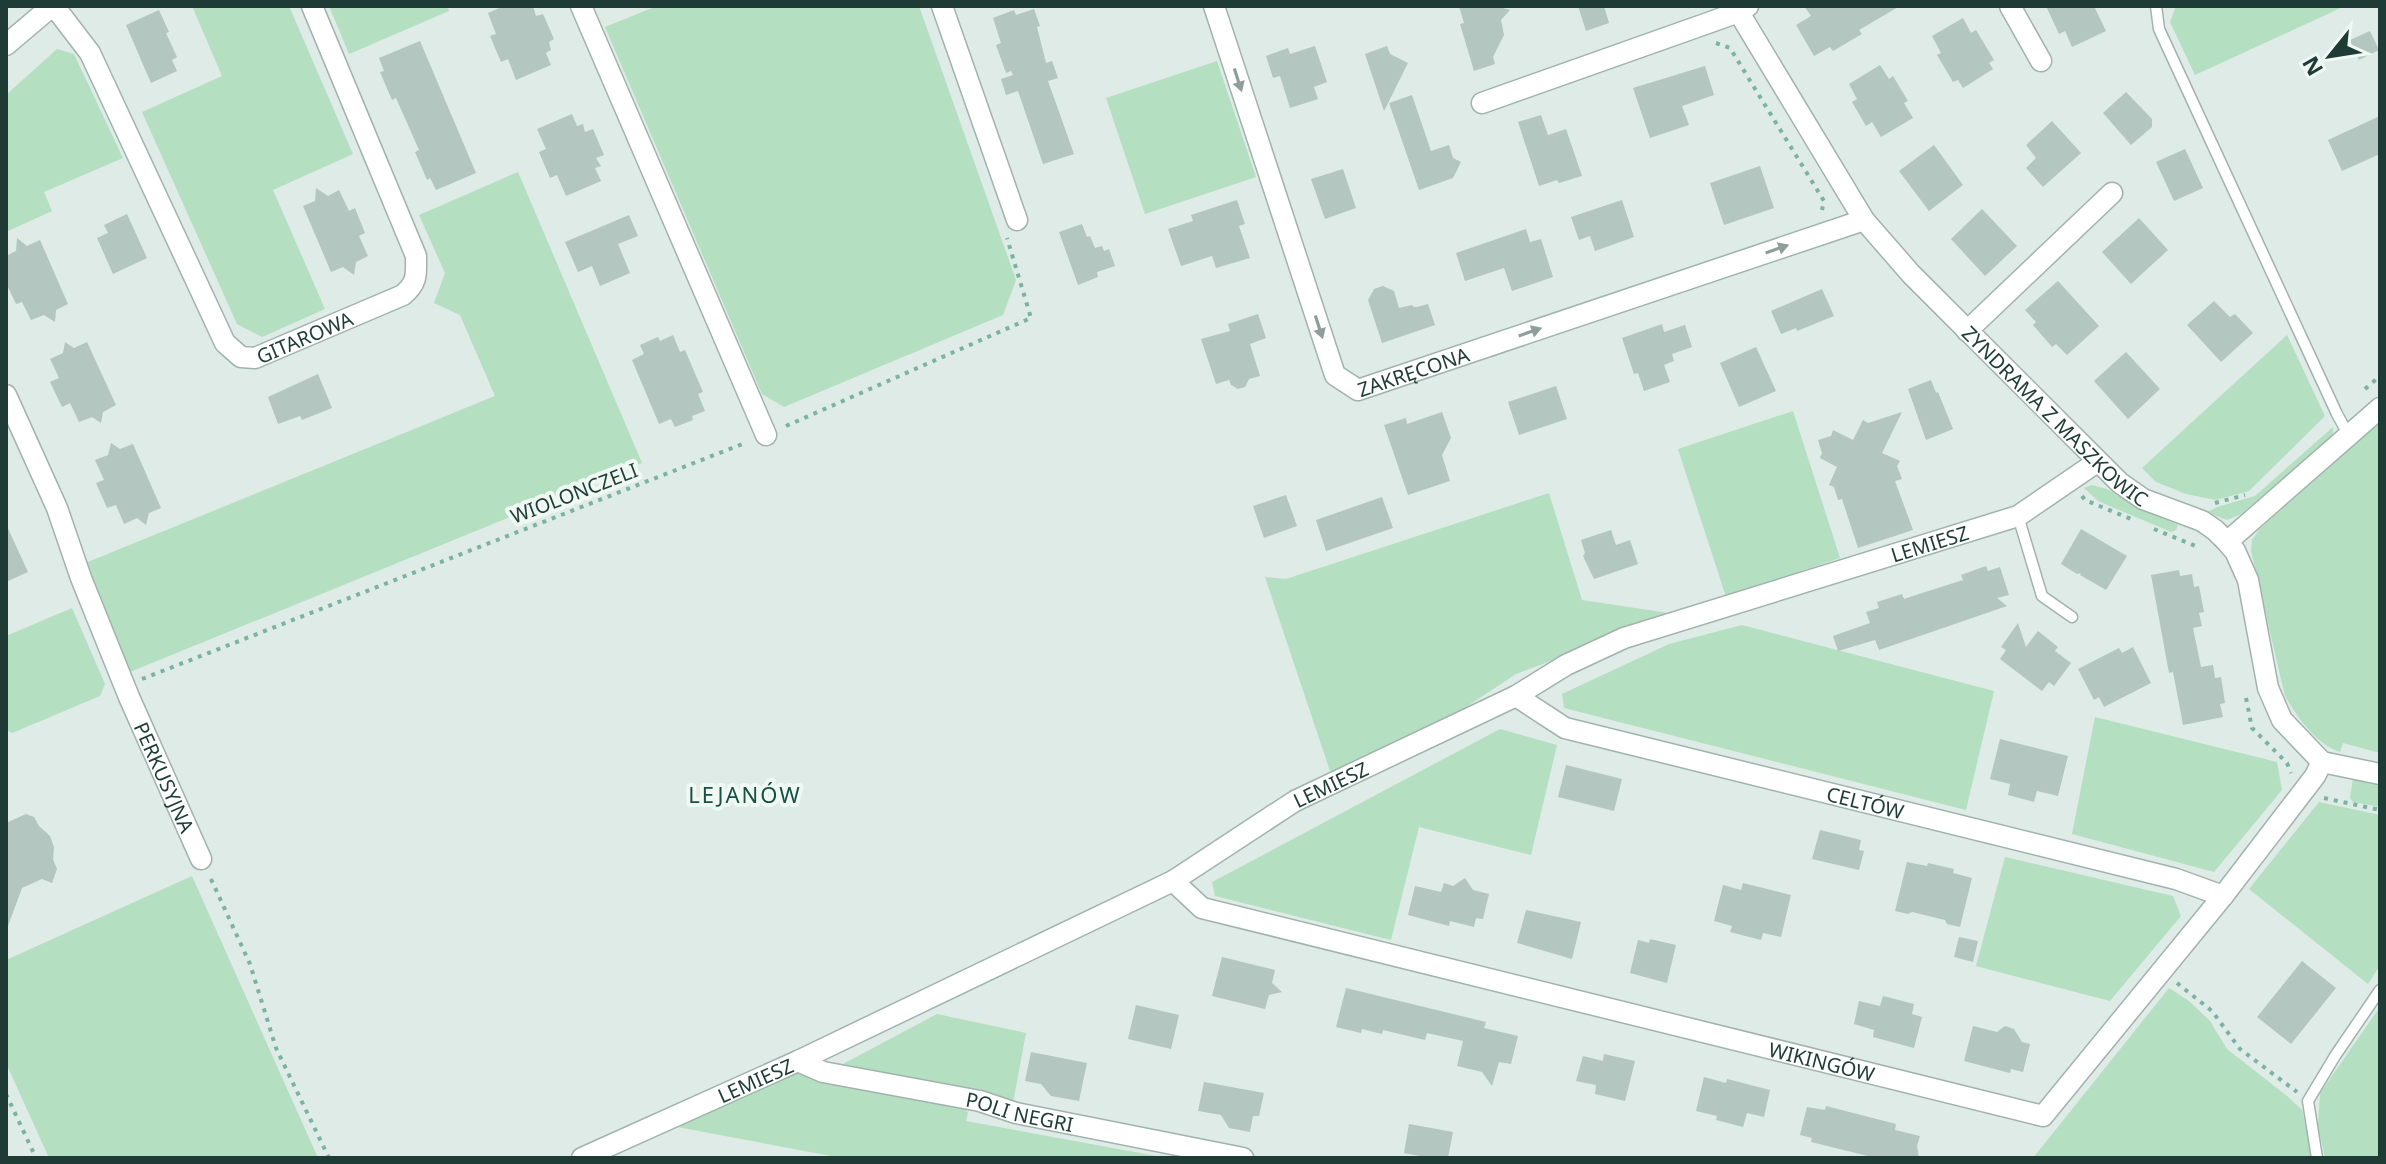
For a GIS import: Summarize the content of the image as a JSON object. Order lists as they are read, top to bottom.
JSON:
{
  "streets": {
    "street": [
      "GITAROWA",
      "ZAKRĘCONA",
      "ZYNDRAMA Z MASZKOWIC",
      "LEMIESZ",
      "PERKUSYJNA",
      "CELTÓW",
      "WIKINGÓW",
      "POLI NEGRI"
    ],
    "path": ["WIOLONCZELI"]
  },
  "crossings": [
    ["ZAKRĘCONA", "ZYNDRAMA Z MASZKOWIC"],
    ["ZYNDRAMA Z MASZKOWIC", "LEMIESZ"],
    ["ZYNDRAMA Z MASZKOWIC", "WIKINGÓW"],
    ["WIOLONCZELI", "PERKUSYJNA"],
    ["LEMIESZ", "CELTÓW"],
    ["LEMIESZ", "WIKINGÓW"],
    ["LEMIESZ", "POLI NEGRI"],
    ["CELTÓW", "WIKINGÓW"]
  ],
  "districts": ["LEJANÓW"],
  "north": "bottom left"
}
